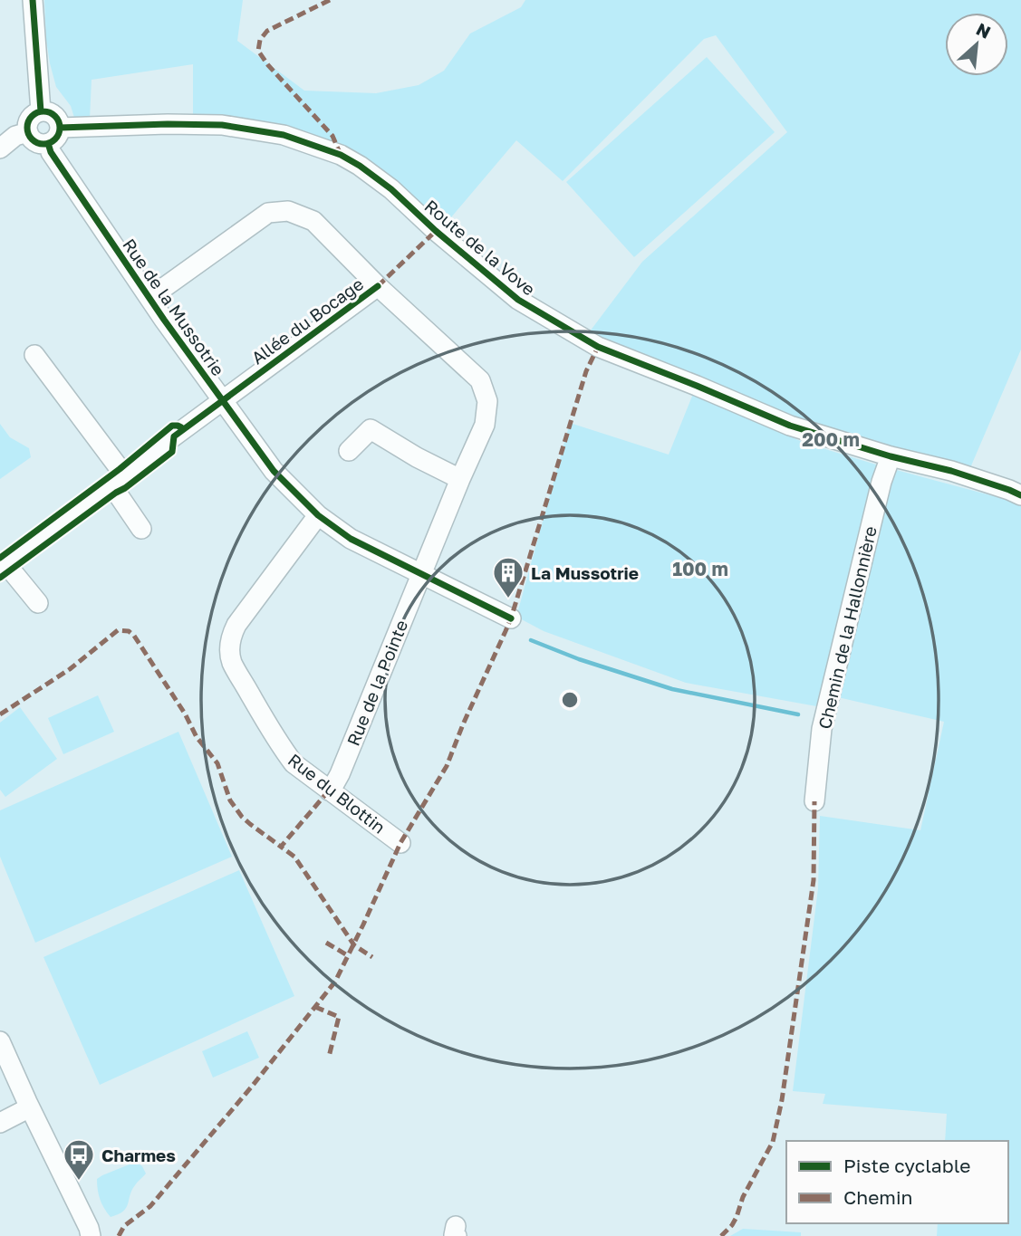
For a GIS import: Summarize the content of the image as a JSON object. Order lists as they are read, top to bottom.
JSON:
{
  "streets": {
    "street": [
      "Route de la Vove",
      "Rue de la Mussotrie",
      "Allée du Bocage",
      "Chemin de la Hallonnière",
      "Rue de la Pointe",
      "Rue du Blottin"
    ]
  },
  "crossings": [
    ["Route de la Vove", "Rue de la Mussotrie"],
    ["Route de la Vove", "Chemin de la Hallonnière"],
    ["Rue de la Mussotrie", "Allée du Bocage"],
    ["Rue de la Mussotrie", "Rue de la Pointe"],
    ["Rue de la Mussotrie", "Rue du Blottin"],
    ["Allée du Bocage", "Rue de la Pointe"],
    ["Rue de la Pointe", "Rue du Blottin"]
  ],
  "places": {
    "building": ["La Mussotrie"],
    "bus stop": ["Charmes"]
  },
  "legend": ["Piste cyclable", "Chemin"],
  "north": "top right",
  "rings": ["200 m", "100 m"]
}
